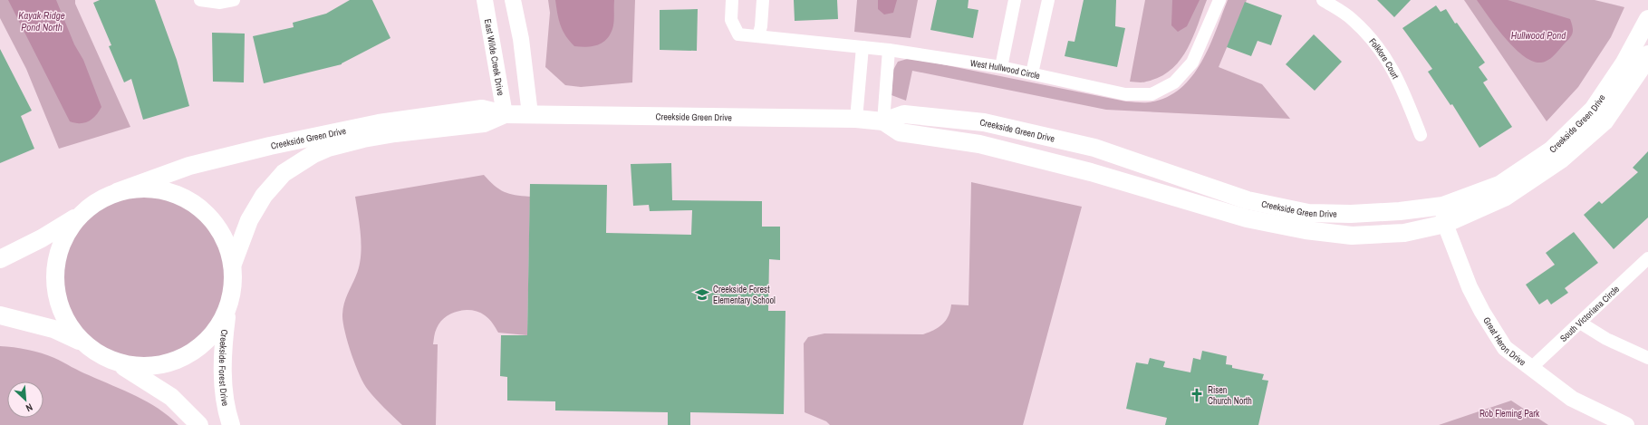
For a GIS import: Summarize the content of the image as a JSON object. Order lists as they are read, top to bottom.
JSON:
{
  "streets": {
    "main road": ["Creekside Green Drive", "Creekside Forest Drive"],
    "street": [
      "East Wilde Creek Drive",
      "Folklore Court",
      "West Hullwood Circle",
      "South Victoriana Circle",
      "Great Heron Drive"
    ]
  },
  "crossings": [
    ["East Wilde Creek Drive", "Creekside Green Drive"],
    ["Creekside Green Drive", "Great Heron Drive"],
    ["South Victoriana Circle", "Great Heron Drive"]
  ],
  "water": ["Kayak Ridge Pond North", "Hullwood Pond"],
  "parks": ["Rob Fleming Park"],
  "places": {
    "school or university": ["Creekside Forest Elementary School"],
    "church": ["Risen Church North"]
  },
  "north": "bottom right"
}
